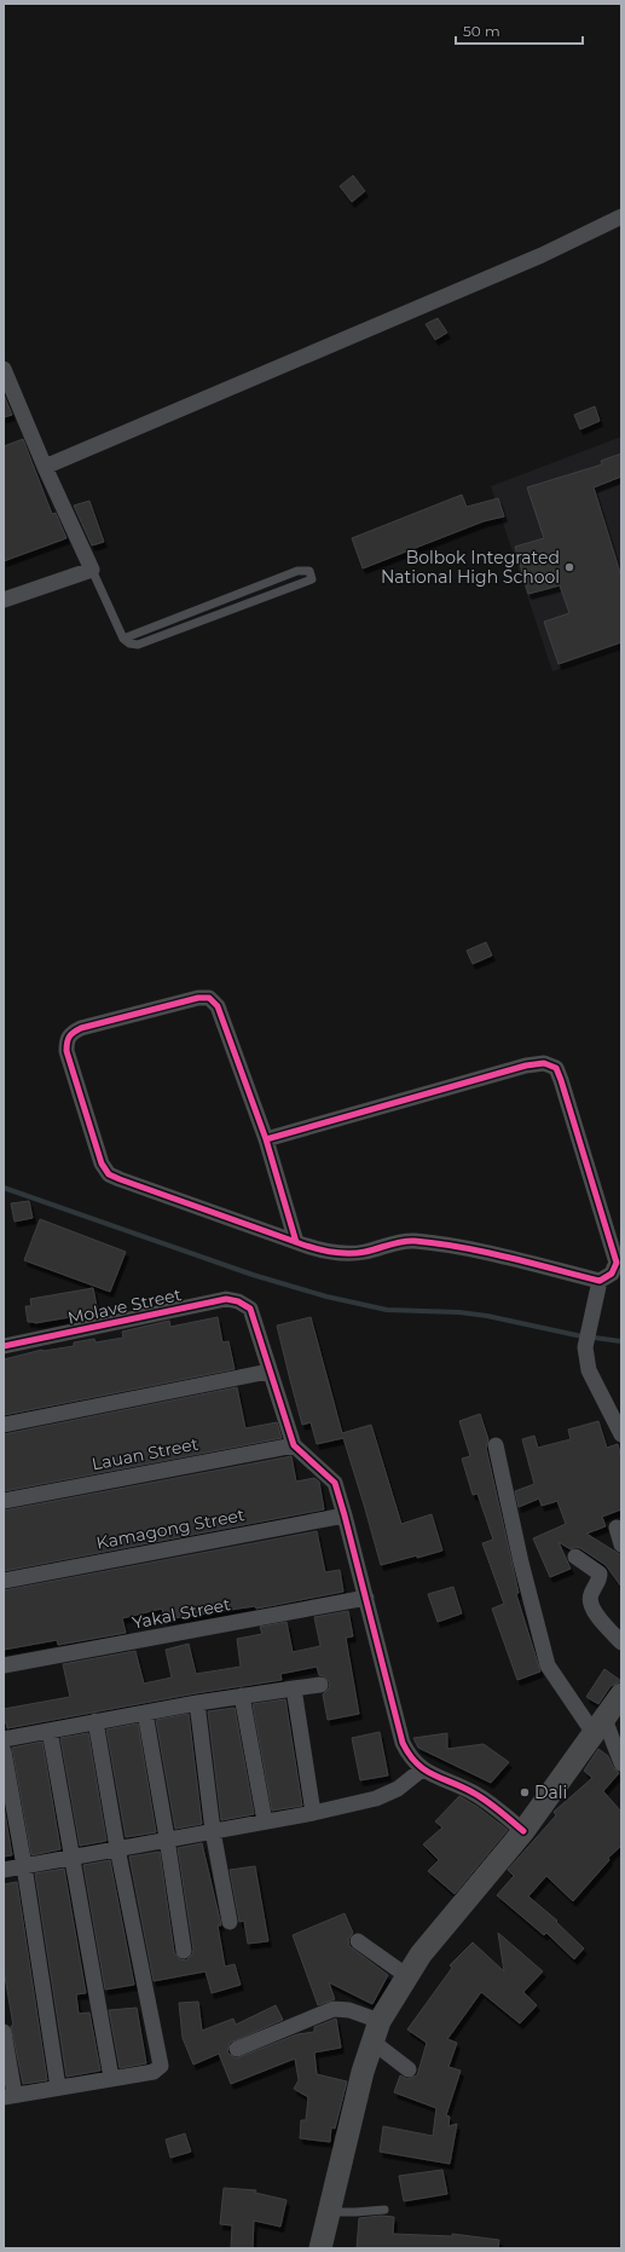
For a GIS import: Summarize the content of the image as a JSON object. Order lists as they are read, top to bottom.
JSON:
{
  "streets": {
    "street": [
      "Molave Street",
      "Lauan Street",
      "Kamagong Street",
      "Yakal Street"
    ]
  },
  "places": ["Bolbok Integrated National High School", "Dali"],
  "scale_bar": "50 m"
}
